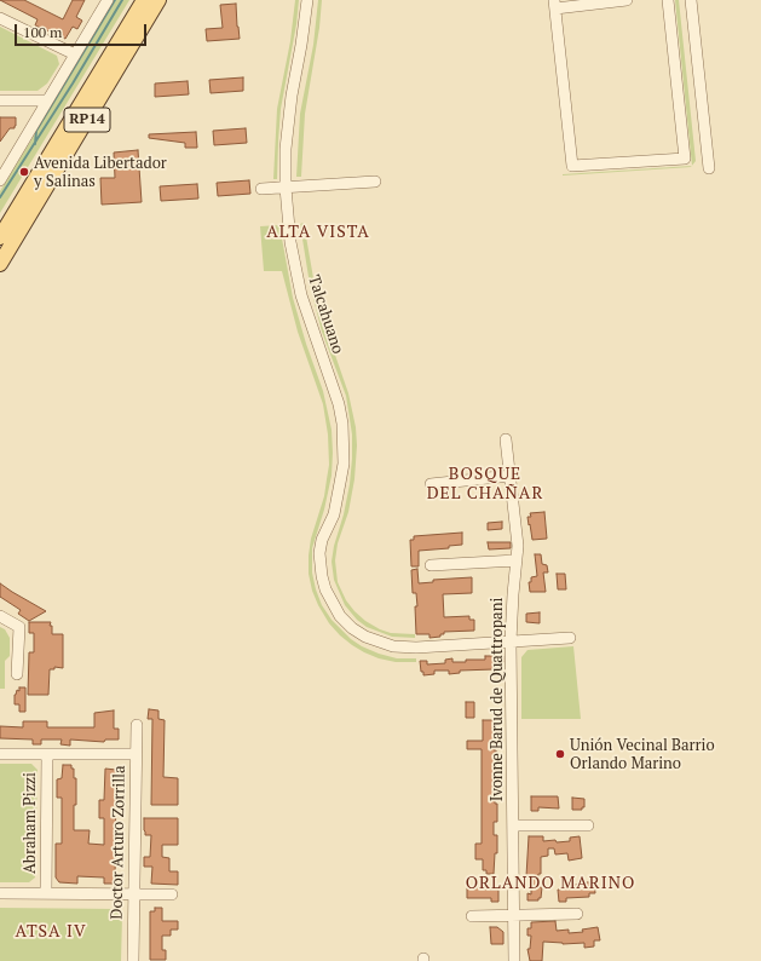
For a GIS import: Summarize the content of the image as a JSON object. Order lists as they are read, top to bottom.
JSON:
{
  "streets": {
    "main road": ["RP14"],
    "street": [
      "Talcahuano",
      "Ivonne Barud de Quattropani",
      "Abraham Pizzi",
      "Doctor Arturo Zorrilla"
    ]
  },
  "crossings": [
    ["Talcahuano", "Ivonne Barud de Quattropani"]
  ],
  "districts": [
    "ALTA VISTA",
    "BOSQUE DEL CHAÑAR",
    "ORLANDO MARINO",
    "ATSA IV"
  ],
  "places": ["Avenida Libertador y Salinas", "Unión Vecinal Barrio Orlando Marino"],
  "scale_bar": "100 m"
}
